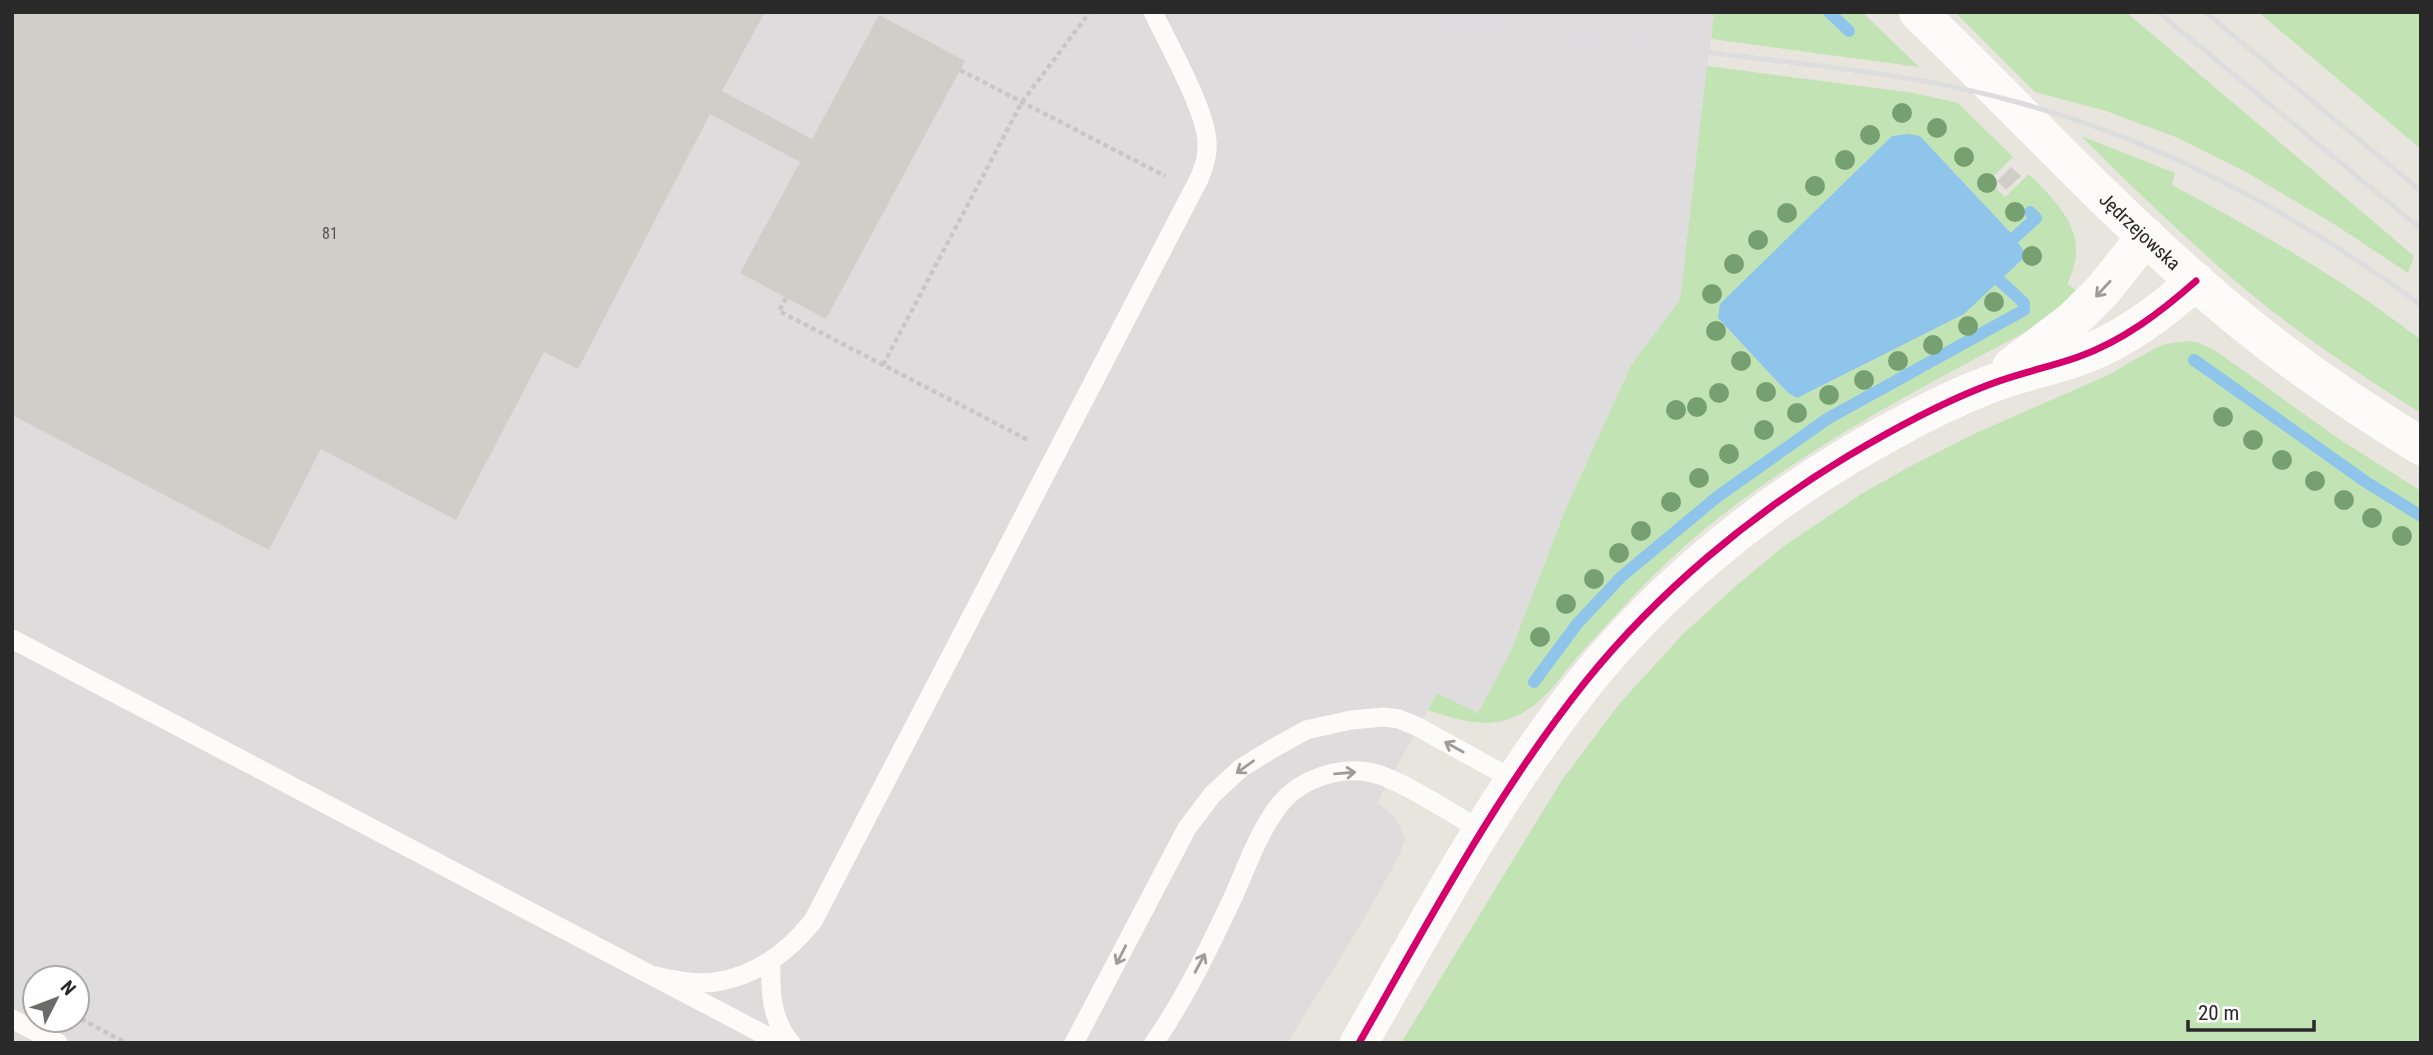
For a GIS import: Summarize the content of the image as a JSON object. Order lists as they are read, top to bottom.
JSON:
{
  "streets": {
    "street": ["Jędrzejowska"]
  },
  "house_numbers": ["81"],
  "scale_bar": "20 m",
  "north": "top right"
}
